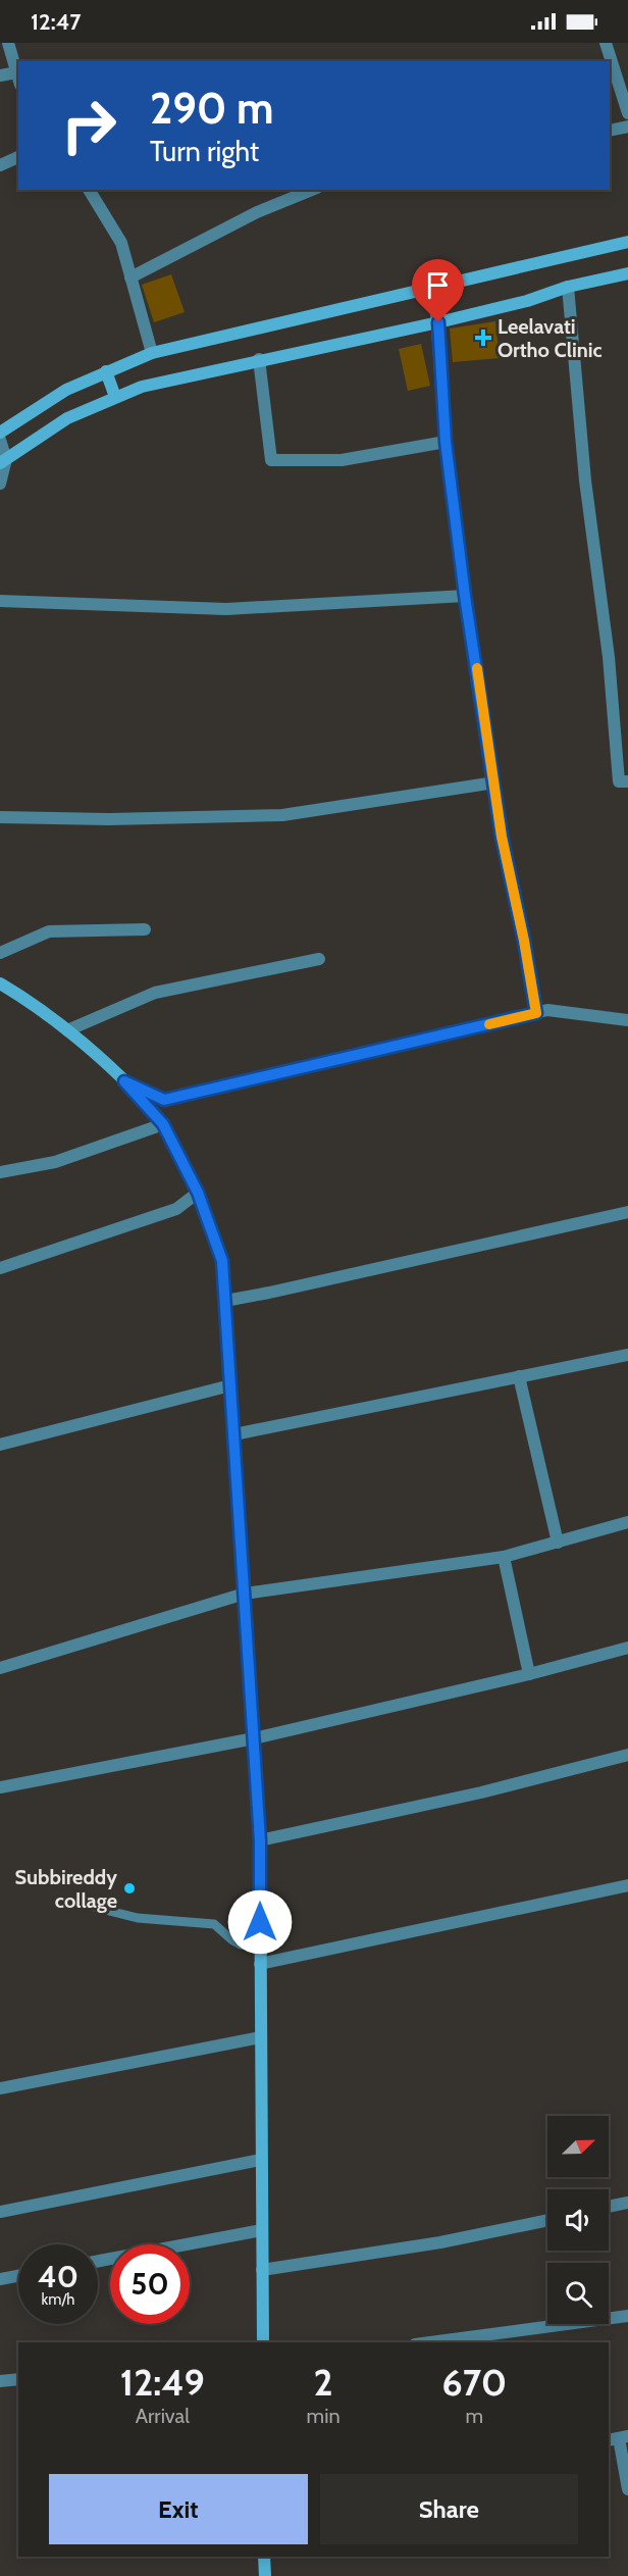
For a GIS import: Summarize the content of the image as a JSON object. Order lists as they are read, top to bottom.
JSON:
{
  "places": {
    "health": ["Leelavati Ortho Clinic"],
    "other": ["Subbireddy collage"]
  },
  "north": "top right",
  "page": {
    "status": "12:47",
    "turn": ["290 m", "Turn right"],
    "speed": "40 km/h",
    "limit": "50",
    "eta": [
      "12:49",
      "Arrival",
      "2",
      "min",
      "670",
      "m"
    ],
    "buttons": ["Exit", "Share"]
  }
}
